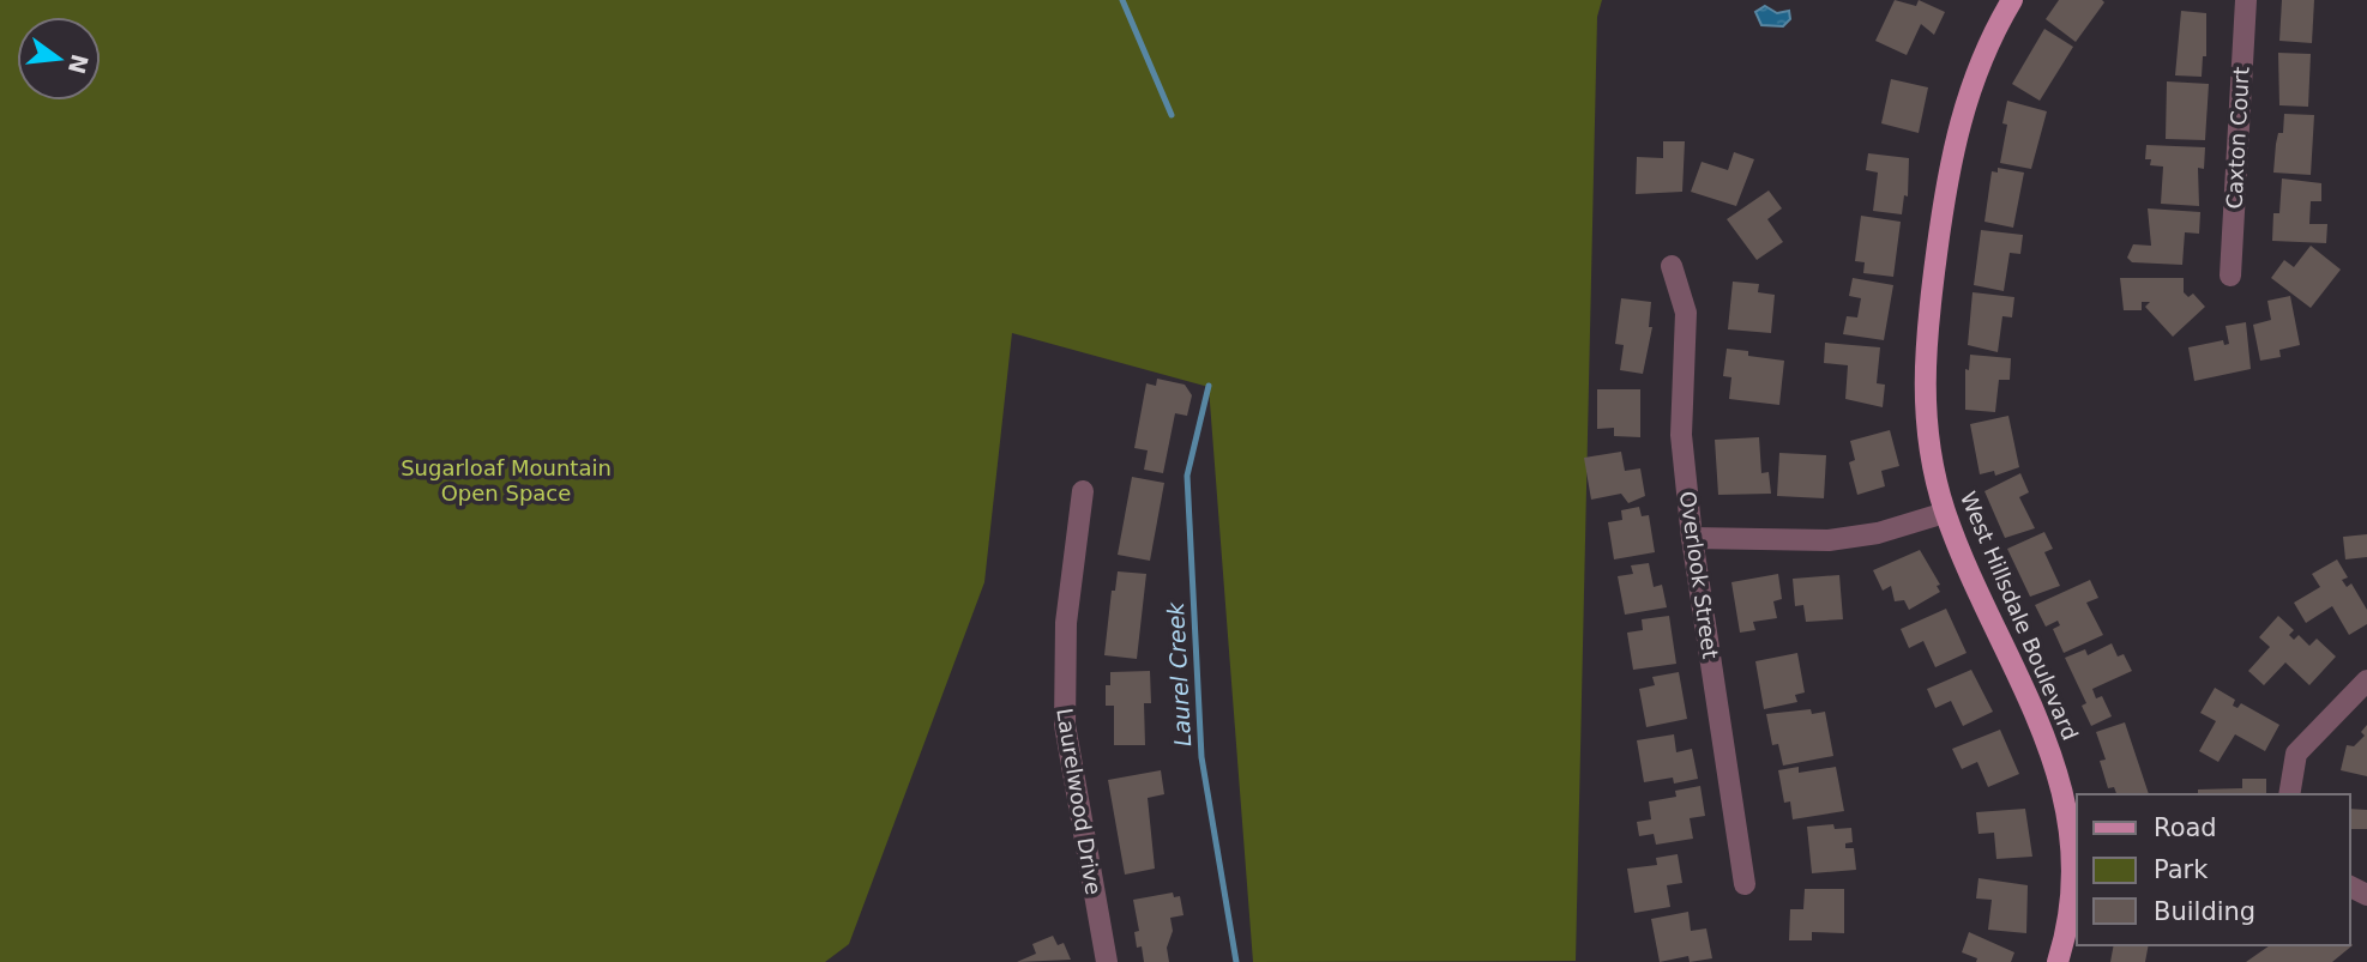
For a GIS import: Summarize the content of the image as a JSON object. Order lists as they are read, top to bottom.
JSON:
{
  "streets": {
    "main road": ["West Hillsdale Boulevard"],
    "street": ["Caxton Court", "Overlook Street", "Laurelwood Drive"]
  },
  "water": ["Laurel Creek"],
  "parks": ["Sugarloaf Mountain Open Space"],
  "legend": ["Road", "Park", "Building"],
  "north": "right"
}
